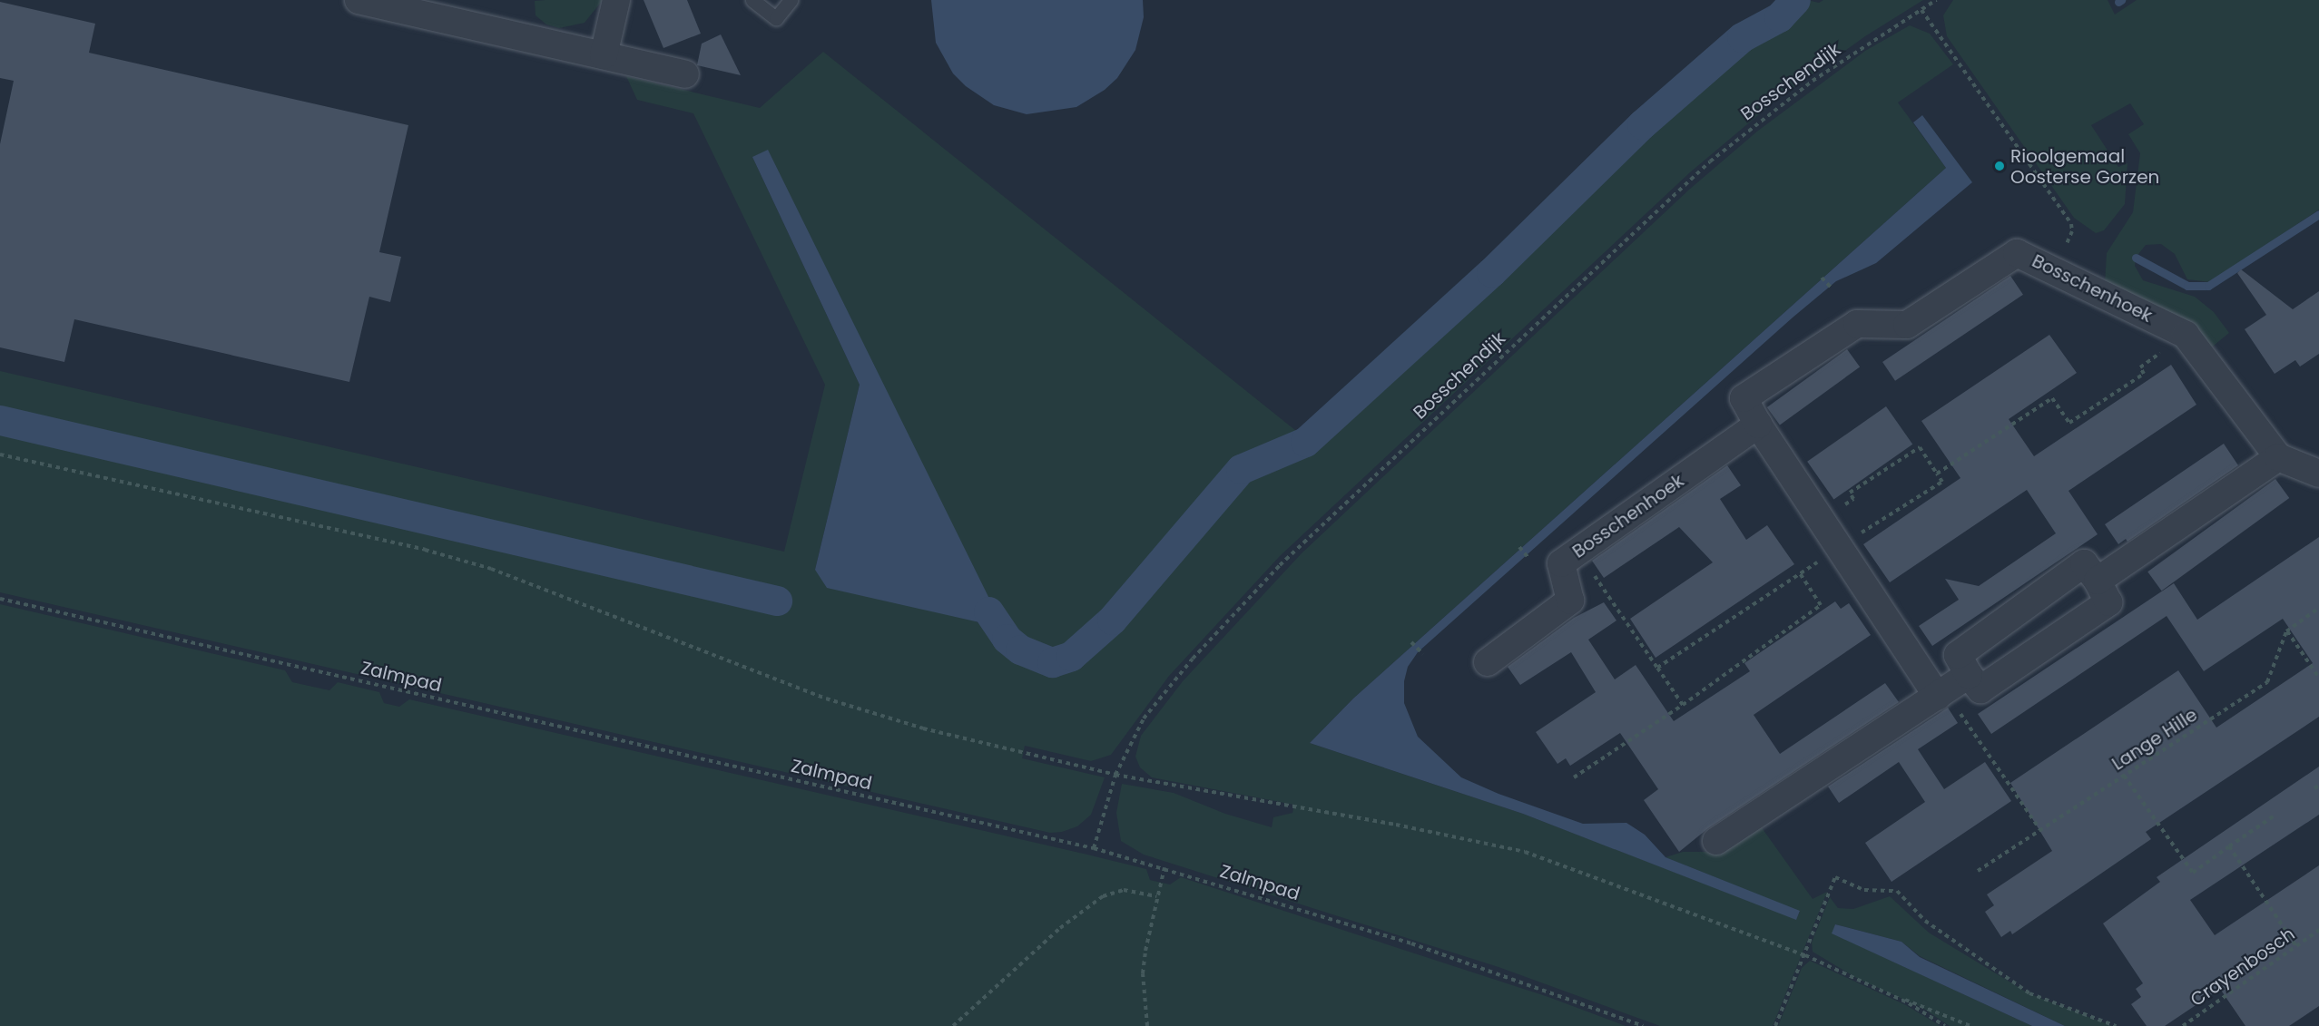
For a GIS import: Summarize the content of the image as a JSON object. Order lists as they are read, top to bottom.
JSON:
{
  "streets": {
    "street": ["Bosschenhoek"],
    "path": [
      "Bosschendijk",
      "Zalmpad",
      "Lange Hille",
      "Crayenbosch"
    ]
  },
  "crossings": [
    ["Bosschendijk", "Zalmpad"]
  ],
  "places": ["Rioolgemaal Oosterse Gorzen"]
}
